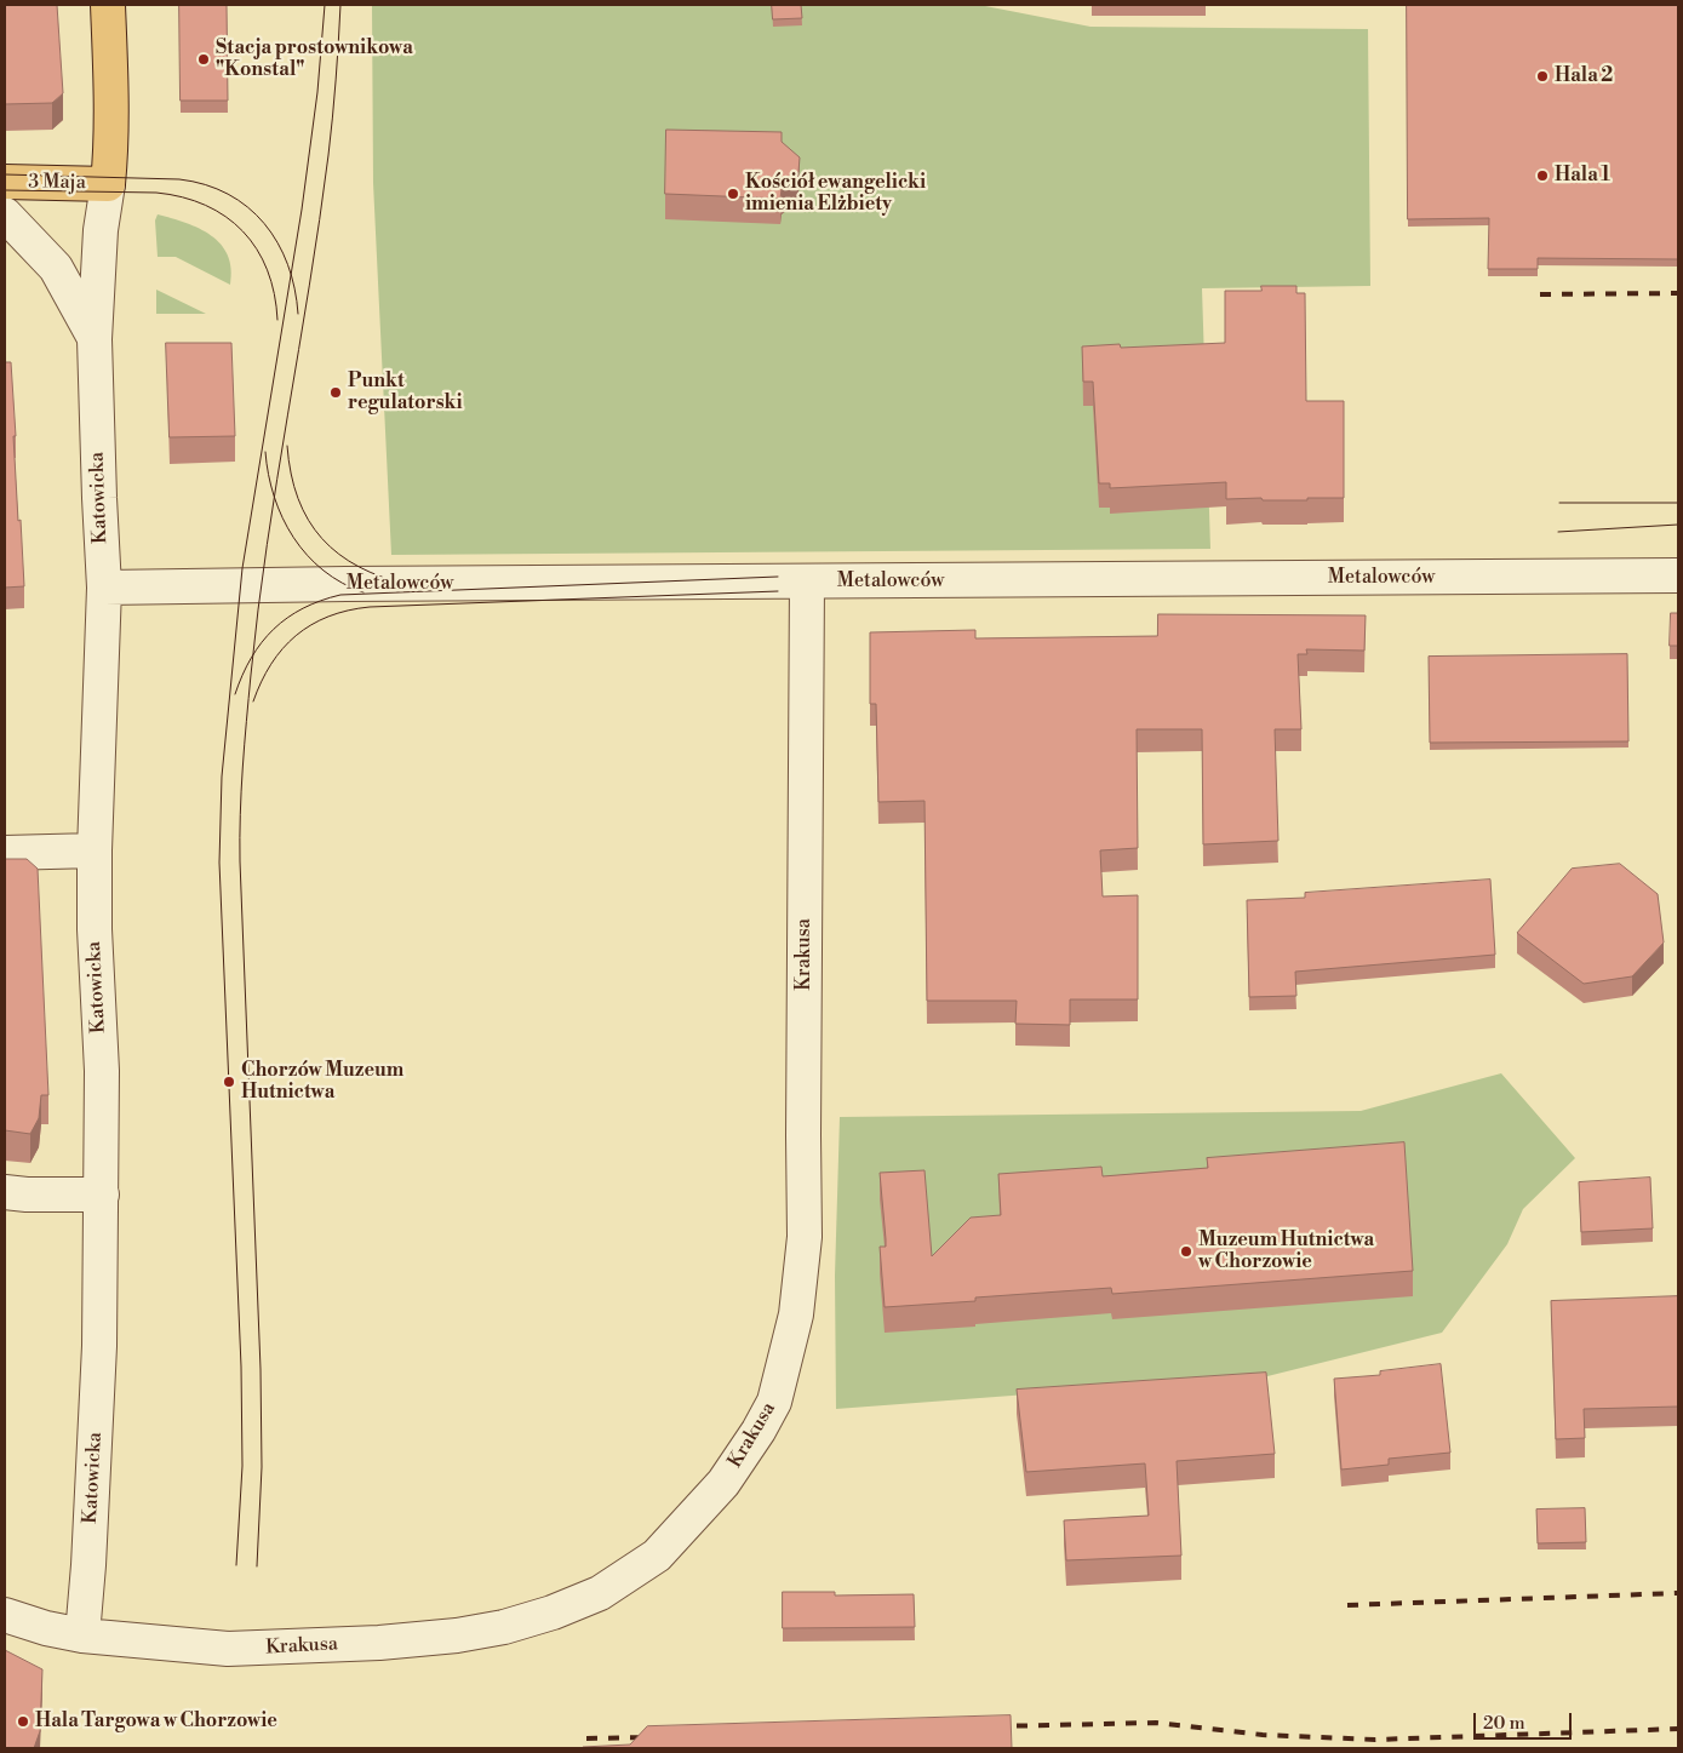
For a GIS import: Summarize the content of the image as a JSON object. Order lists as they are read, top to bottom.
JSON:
{
  "streets": {
    "main road": ["3 Maja", "Katowicka"],
    "street": ["Metalowców", "Krakusa"]
  },
  "crossings": [
    ["3 Maja", "Katowicka"],
    ["Katowicka", "Metalowców"],
    ["Katowicka", "Krakusa"],
    ["Metalowców", "Krakusa"]
  ],
  "places": [
    "Stacja prostownikowa \"Konstal\"",
    "Hala 2",
    "Hala 1",
    "Kościół ewangelicki imienia Elżbiety",
    "Punkt regulatorski",
    "Chorzów Muzeum Hutnictwa",
    "Muzeum Hutnictwa w Chorzowie",
    "Hala Targowa w Chorzowie"
  ],
  "scale_bar": "20 m"
}
